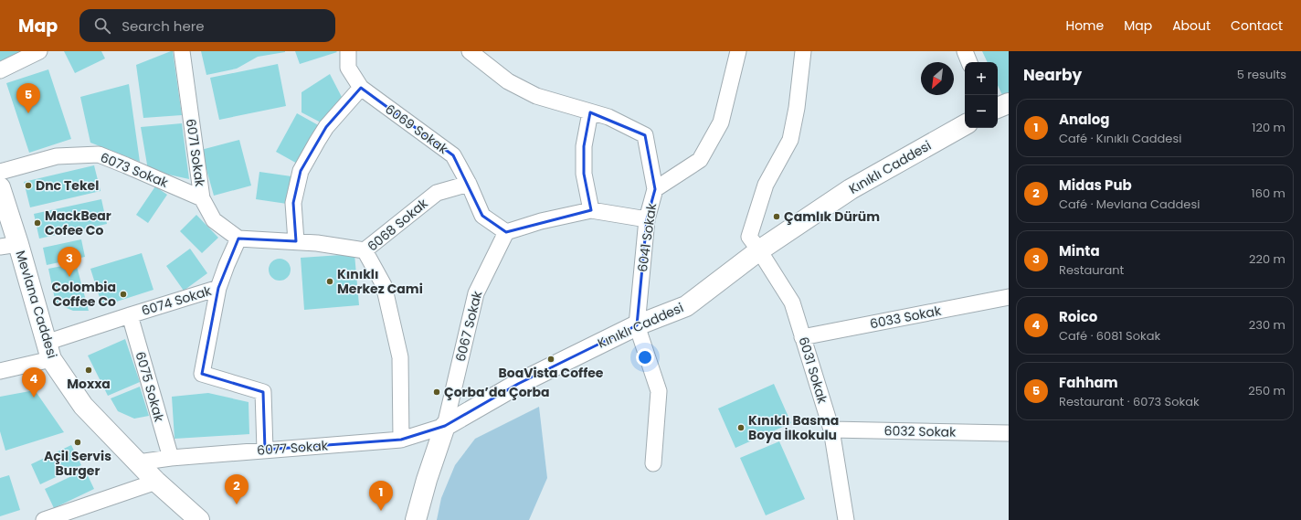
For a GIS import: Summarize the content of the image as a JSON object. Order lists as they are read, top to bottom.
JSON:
{
  "streets": {
    "street": [
      "6069 Sokak",
      "6071 Sokak",
      "Kınıklı Caddesi",
      "6073 Sokak",
      "6068 Sokak",
      "6041 Sokak",
      "6074 Sokak",
      "Mevlana Caddesi",
      "6033 Sokak",
      "6067 Sokak",
      "6031 Sokak",
      "6075 Sokak",
      "6032 Sokak",
      "6077 Sokak"
    ]
  },
  "crossings": [
    ["6069 Sokak", "6068 Sokak"],
    ["6069 Sokak", "6067 Sokak"],
    ["6071 Sokak", "6073 Sokak"],
    ["6071 Sokak", "6074 Sokak"],
    ["Kınıklı Caddesi", "6041 Sokak"],
    ["Kınıklı Caddesi", "6067 Sokak"],
    ["Kınıklı Caddesi", "6031 Sokak"],
    ["Kınıklı Caddesi", "6077 Sokak"],
    ["6068 Sokak", "6077 Sokak"],
    ["6074 Sokak", "Mevlana Caddesi"],
    ["6074 Sokak", "6075 Sokak"],
    ["Mevlana Caddesi", "6077 Sokak"],
    ["6033 Sokak", "6031 Sokak"],
    ["6067 Sokak", "6077 Sokak"],
    ["6031 Sokak", "6032 Sokak"],
    ["6075 Sokak", "6077 Sokak"]
  ],
  "places": [
    "Dnc Tekel",
    "Çamlık Dürüm",
    "MackBear Cofee Co",
    "Kınıklı Merkez Cami",
    "Colombia Coffee Co",
    "BoaVista Coffee",
    "Moxxa",
    "Çorba’da Çorba",
    "Kınıklı Basma Boya İlkokulu",
    "Açil Servis Burger"
  ],
  "north": "bottom left",
  "page": {
    "header": "Map",
    "search": "Search here",
    "nav": [
      "Home",
      "Map",
      "About",
      "Contact"
    ],
    "heading": ["Nearby", "5 results"],
    "map_buttons": ["+", "−"],
    "pins": [
      "5",
      "3",
      "4",
      "2",
      "1"
    ],
    "list": [
      {
        "mark": "1",
        "name": "Analog",
        "note": "Café · Kınıklı Caddesi",
        "value": "120 m"
      },
      {
        "mark": "2",
        "name": "Midas Pub",
        "note": "Café · Mevlana Caddesi",
        "value": "160 m"
      },
      {
        "mark": "3",
        "name": "Minta",
        "note": "Restaurant",
        "value": "220 m"
      },
      {
        "mark": "4",
        "name": "Roico",
        "note": "Café · 6081 Sokak",
        "value": "230 m"
      },
      {
        "mark": "5",
        "name": "Fahham",
        "note": "Restaurant · 6073 Sokak",
        "value": "250 m"
      }
    ]
  }
}
